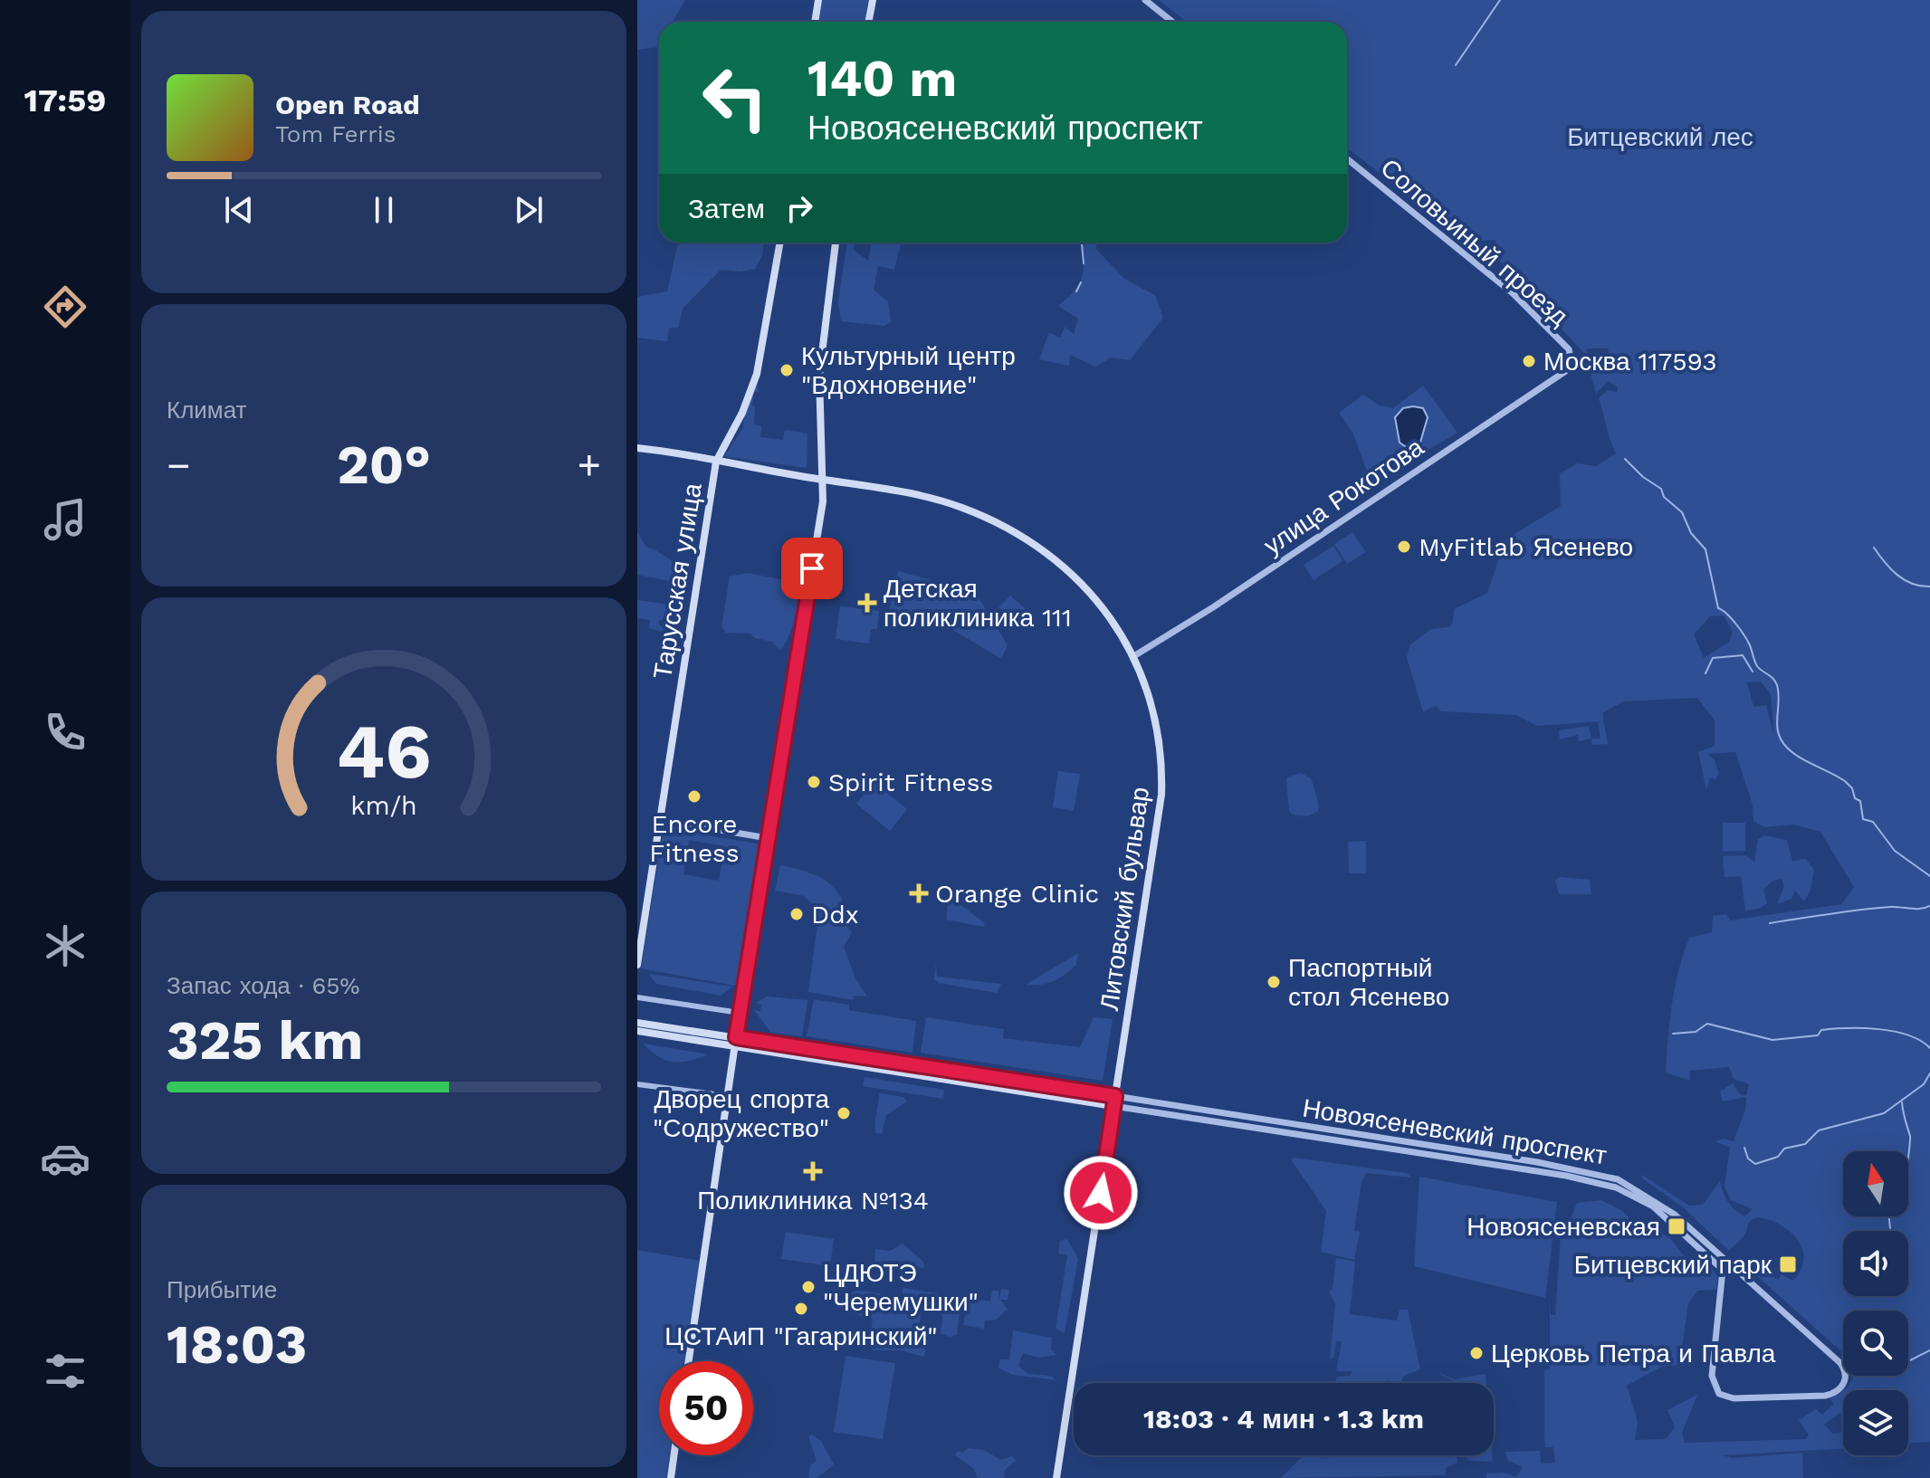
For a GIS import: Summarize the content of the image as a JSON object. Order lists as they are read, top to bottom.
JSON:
{
  "streets": {
    "main road": ["Тарусская улица", "Литовский бульвар", "Новоясеневский проспект"],
    "street": ["Соловьиный проезд", "улица Рокотова"]
  },
  "crossings": [
    ["Соловьиный проезд", "улица Рокотова"],
    ["улица Рокотова", "Литовский бульвар"],
    ["Тарусская улица", "Литовский бульвар"],
    ["Литовский бульвар", "Новоясеневский проспект"]
  ],
  "parks": ["Битцевский лес"],
  "places": {
    "other": [
      "Москва 117593",
      "Культурный центр \"Вдохновение\"",
      "MyFitlab Ясенево",
      "Spirit Fitness",
      "Encore Fitness",
      "Ddx",
      "Паспортный стол Ясенево",
      "Дворец спорта \"Содружество\"",
      "ЦДЮТЭ \"Черемушки\"",
      "ЦСТАиП \"Гагаринский\"",
      "Церковь Петра и Павла"
    ],
    "health": ["Детская поликлиника 111", "Orange Clinic", "Поликлиника №134"],
    "transit": ["Новоясеневская", "Битцевский парк"]
  },
  "north": "top",
  "page": {
    "tabs": "17:59",
    "turn": ["140 m", "Новоясеневский проспект"],
    "song": ["Open Road", "Tom Ferris"],
    "then": "Затем",
    "tile": [
      "Климат",
      ["Запас хода · 65%", "325 km"],
      ["Прибытие", "18:03"]
    ],
    "heat": ["−", "20°", "+"],
    "limit": "50",
    "trip": "18:03 · 4 мин · 1.3 km",
    "gauge": ["46", "km/h"]
  }
}
